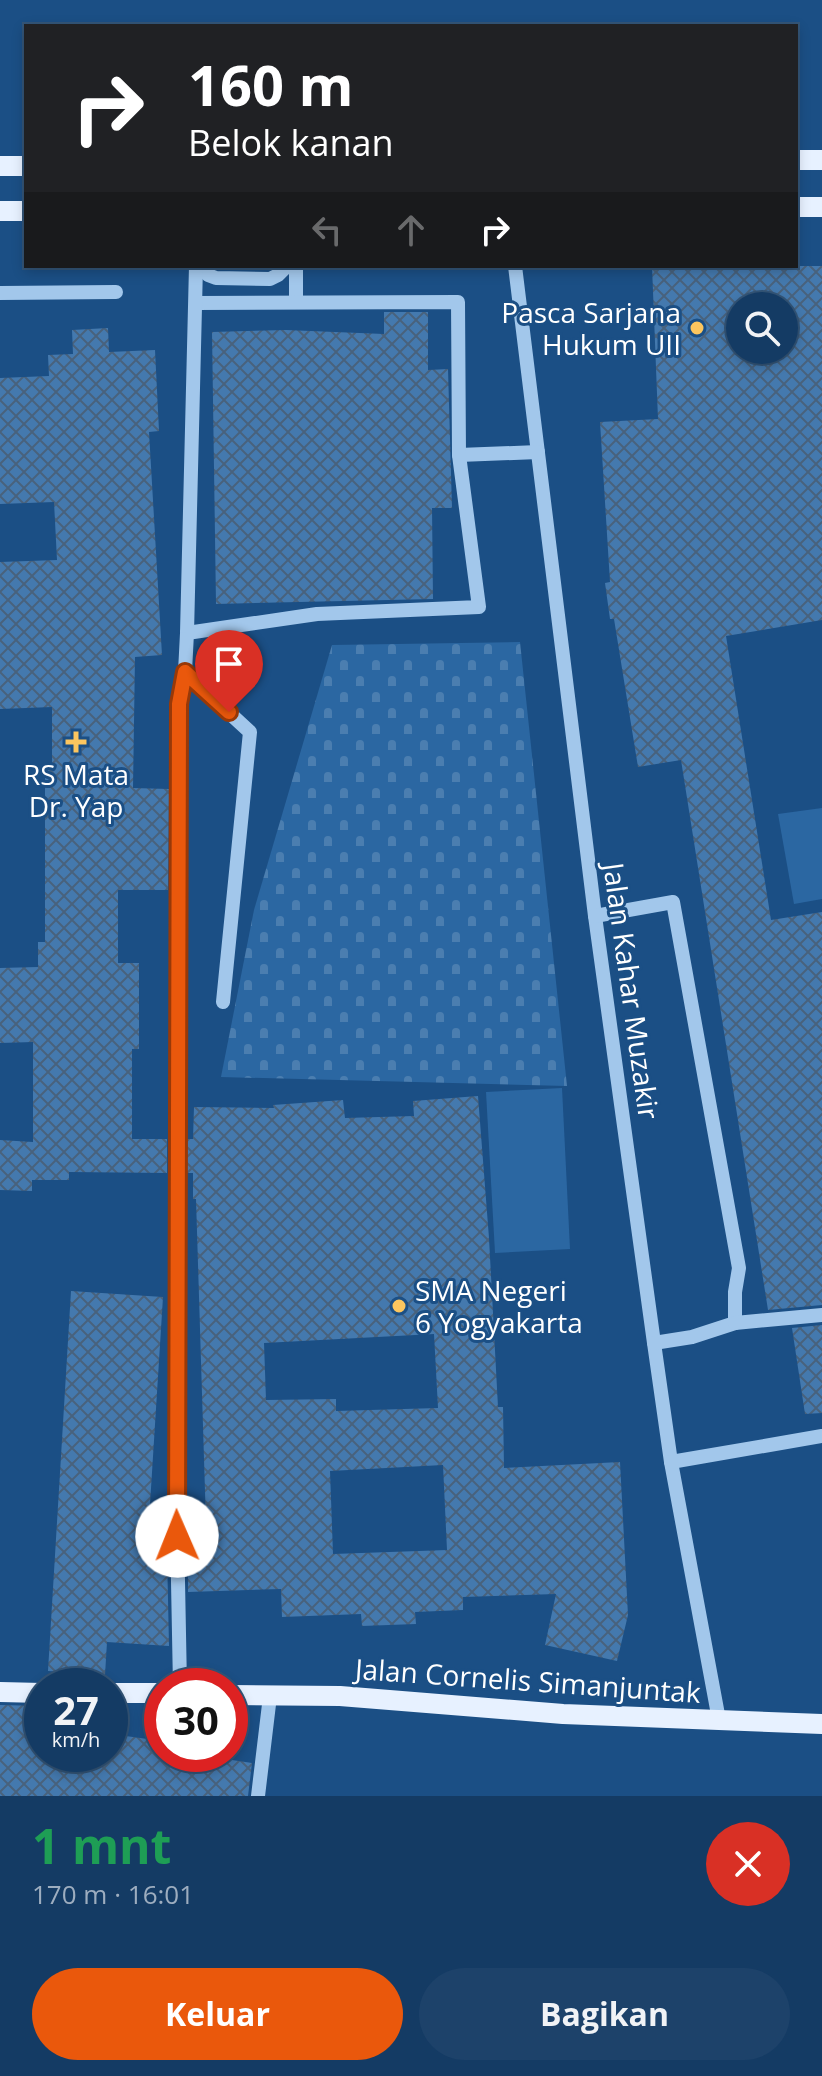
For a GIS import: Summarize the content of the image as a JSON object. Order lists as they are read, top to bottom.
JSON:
{
  "streets": {
    "main road": ["Jalan Cornelis Simanjuntak"],
    "street": ["Jalan Kahar Muzakir"]
  },
  "crossings": [
    ["Jalan Kahar Muzakir", "Jalan Cornelis Simanjuntak"]
  ],
  "places": {
    "other": ["Pasca Sarjana Hukum UII", "SMA Negeri 6 Yogyakarta"],
    "health": ["RS Mata Dr. Yap"]
  },
  "page": {
    "turn": ["160 m", "Belok kanan"],
    "speed": "27 km/h",
    "limit": "30",
    "heading": ["1 mnt", "170 m · 16:01"],
    "buttons": ["Keluar", "Bagikan"]
  }
}
